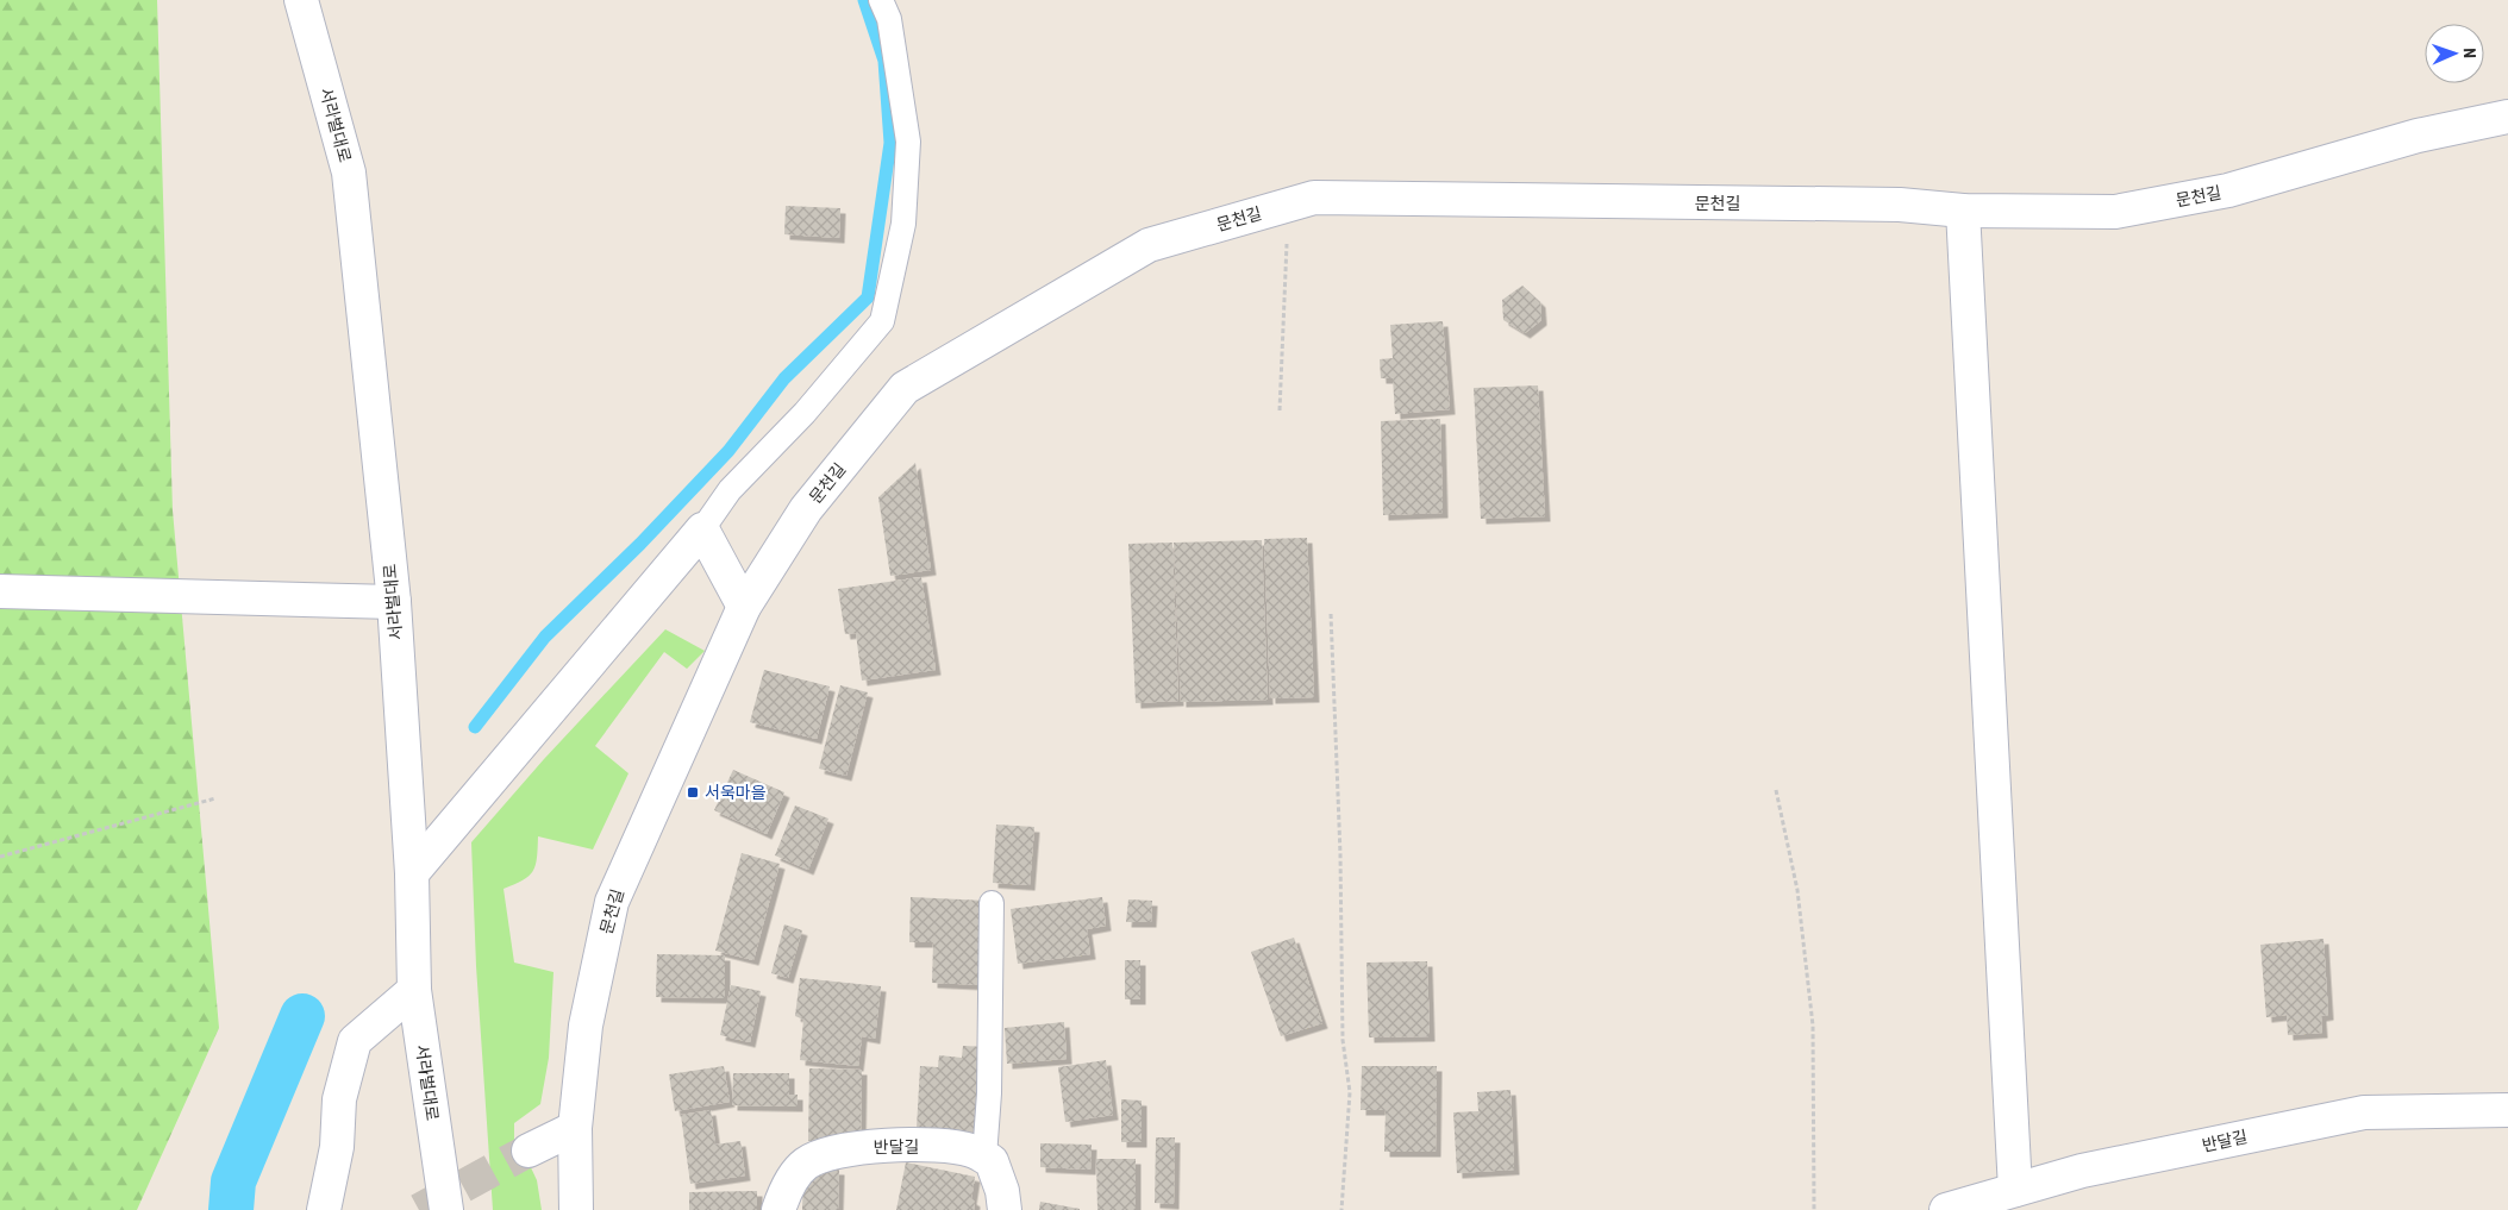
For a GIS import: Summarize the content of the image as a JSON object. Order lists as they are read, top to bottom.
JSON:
{
  "streets": {
    "street": ["서라벌대로", "문천길", "반달길"]
  },
  "places": {
    "transit": ["서욱마을"]
  },
  "north": "right"
}
